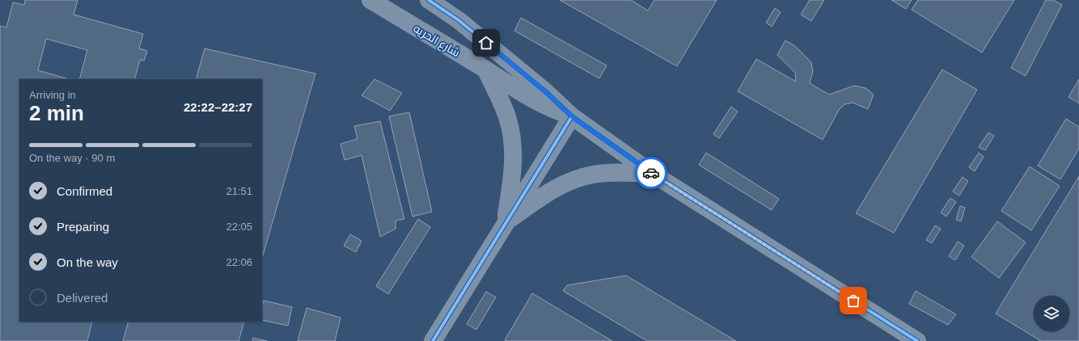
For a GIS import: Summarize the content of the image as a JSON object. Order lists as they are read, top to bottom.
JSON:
{
  "streets": {
    "street": ["شارع الحريه"]
  },
  "page": {
    "heading": ["2 min", "Arriving in", "22:22–22:27"],
    "bar": "On the way · 90 m",
    "list": [
      ["Confirmed", "21:51"],
      ["Preparing", "22:05"],
      ["On the way", "22:06"],
      "Delivered"
    ]
  }
}
